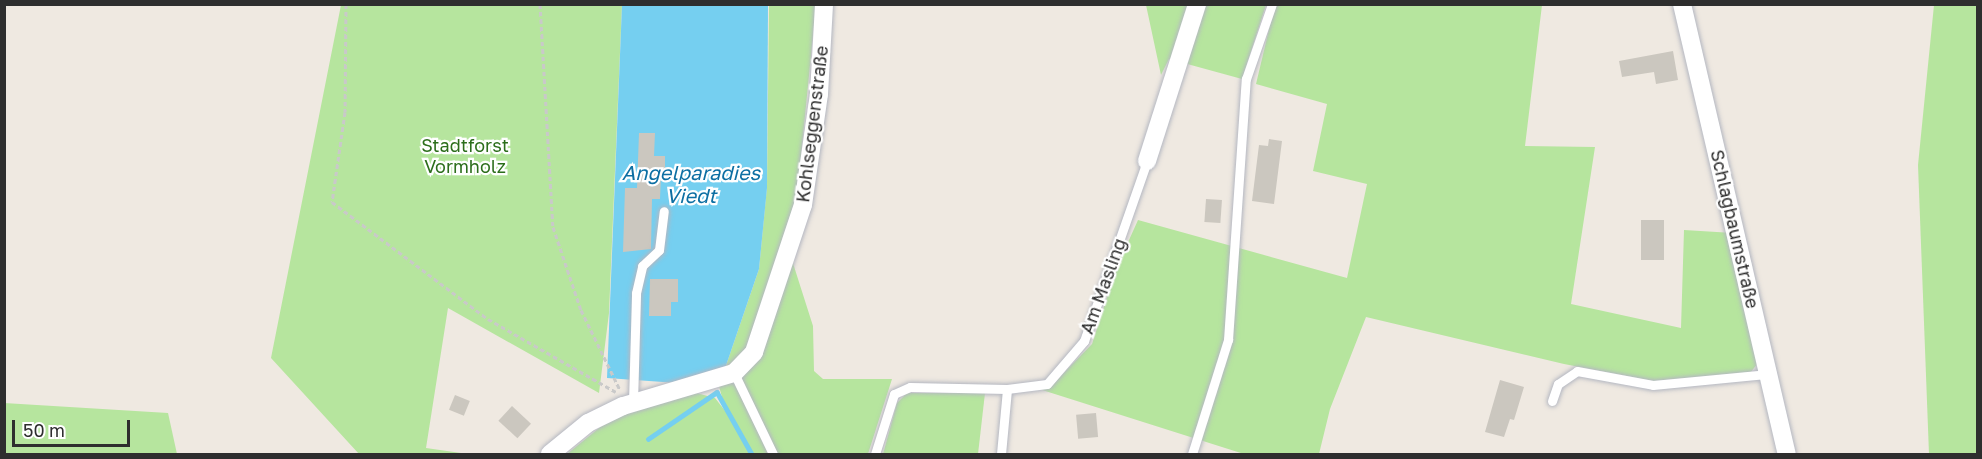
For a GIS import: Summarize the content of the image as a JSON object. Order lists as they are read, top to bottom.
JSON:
{
  "streets": {
    "street": ["Kohlseggenstraße", "Schlagbaumstraße", "Am Masling"]
  },
  "water": ["Angelparadies Viedt"],
  "parks": ["Stadtforst Vormholz"],
  "scale_bar": "50 m"
}
